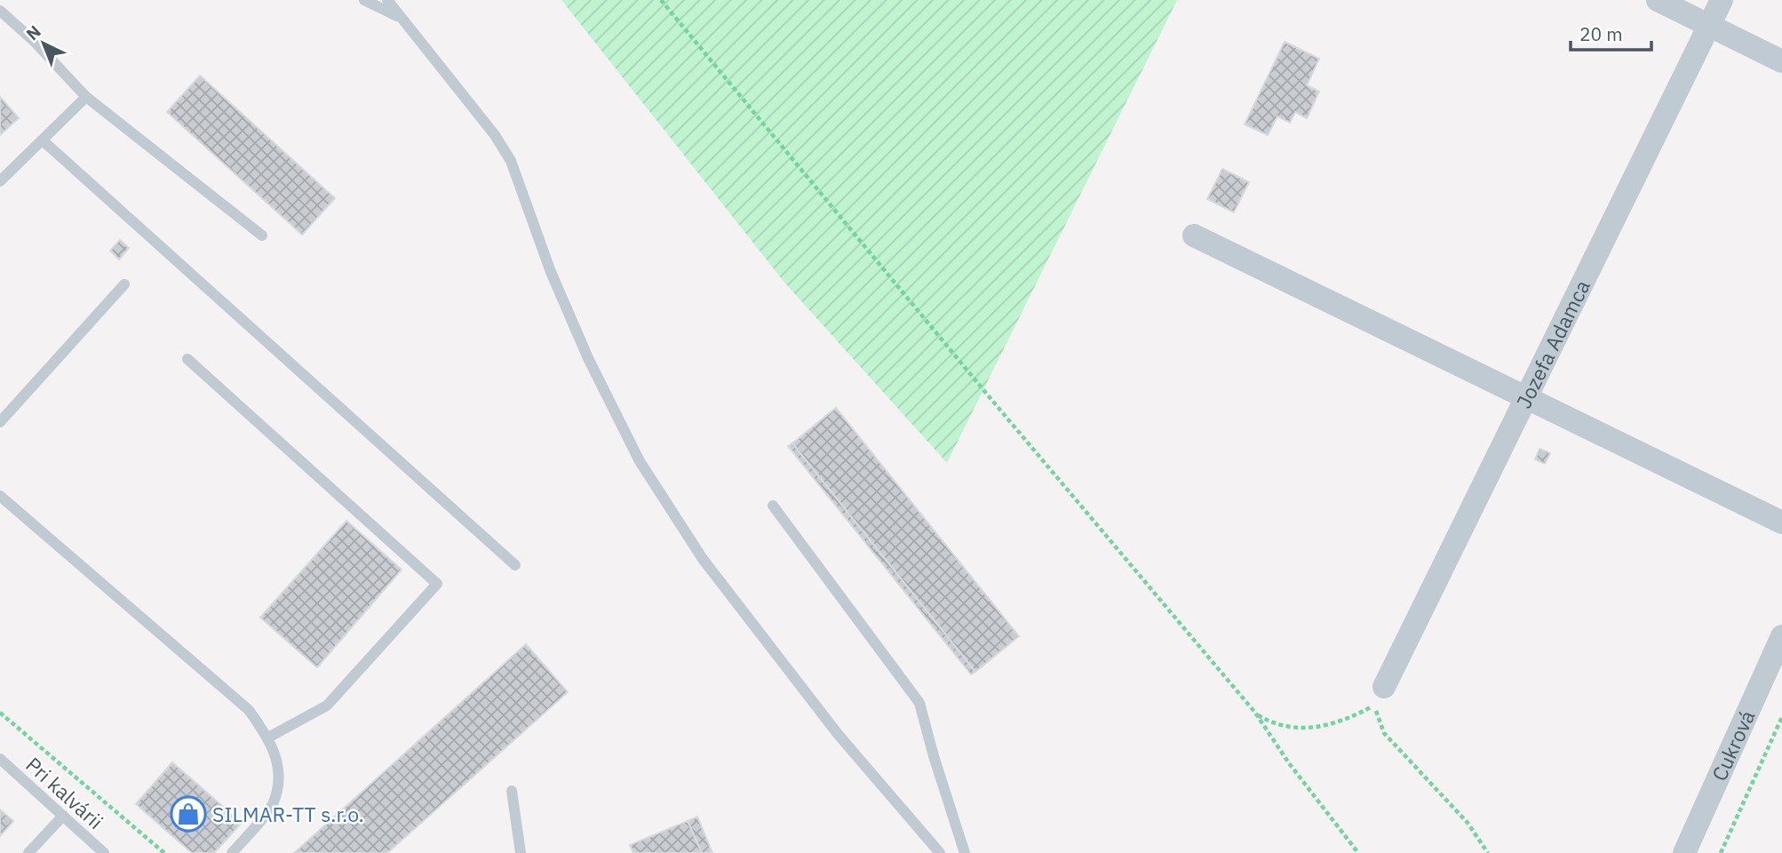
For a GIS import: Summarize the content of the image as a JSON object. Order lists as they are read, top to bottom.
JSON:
{
  "streets": {
    "street": ["Jozefa Adamca", "Cukrová"],
    "lane": ["Pri kalvárii"]
  },
  "places": {
    "shop": ["SILMAR-TT s.r.o."]
  },
  "scale_bar": "20 m",
  "north": "top left"
}
